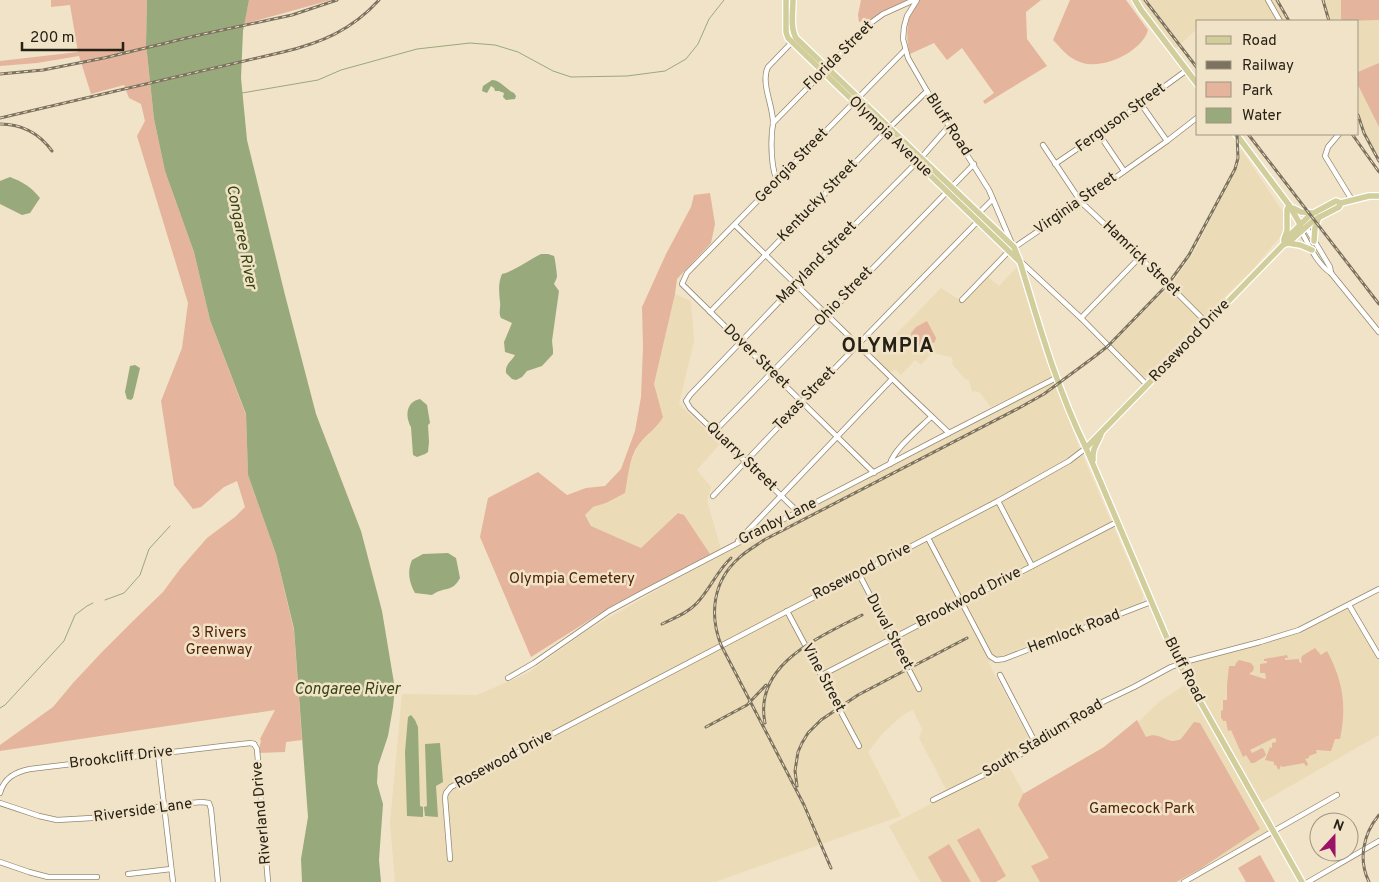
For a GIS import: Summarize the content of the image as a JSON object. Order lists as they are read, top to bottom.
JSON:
{
  "streets": {
    "main road": ["Bluff Road", "Olympia Avenue", "Rosewood Drive"],
    "street": [
      "Florida Street",
      "Ferguson Street",
      "Georgia Street",
      "Kentucky Street",
      "Virginia Street",
      "Hamrick Street",
      "Maryland Street",
      "Ohio Street",
      "Dover Street",
      "Texas Street",
      "Quarry Street",
      "Granby Lane",
      "Brookwood Drive",
      "Duval Street",
      "Hemlock Road",
      "Vine Street",
      "South Stadium Road",
      "Brookcliff Drive",
      "Riverside Lane",
      "Riverland Drive"
    ]
  },
  "crossings": [
    ["Florida Street", "Bluff Road"],
    ["Florida Street", "Olympia Avenue"],
    ["Ferguson Street", "Hamrick Street"],
    ["Bluff Road", "Olympia Avenue"],
    ["Bluff Road", "Georgia Street"],
    ["Bluff Road", "Kentucky Street"],
    ["Bluff Road", "Virginia Street"],
    ["Bluff Road", "Maryland Street"],
    ["Bluff Road", "Ohio Street"],
    ["Bluff Road", "Rosewood Drive"],
    ["Bluff Road", "Texas Street"],
    ["Bluff Road", "Granby Lane"],
    ["Bluff Road", "Brookwood Drive"],
    ["Bluff Road", "Hemlock Road"],
    ["Bluff Road", "South Stadium Road"],
    ["Olympia Avenue", "Georgia Street"],
    ["Olympia Avenue", "Kentucky Street"],
    ["Olympia Avenue", "Virginia Street"],
    ["Olympia Avenue", "Maryland Street"],
    ["Olympia Avenue", "Ohio Street"],
    ["Olympia Avenue", "Rosewood Drive"],
    ["Olympia Avenue", "Texas Street"],
    ["Georgia Street", "Dover Street"],
    ["Kentucky Street", "Dover Street"],
    ["Virginia Street", "Hamrick Street"],
    ["Hamrick Street", "Rosewood Drive"],
    ["Maryland Street", "Dover Street"],
    ["Maryland Street", "Quarry Street"],
    ["Ohio Street", "Dover Street"],
    ["Ohio Street", "Quarry Street"],
    ["Rosewood Drive", "Duval Street"],
    ["Rosewood Drive", "Vine Street"],
    ["Dover Street", "Texas Street"],
    ["Dover Street", "Granby Lane"],
    ["Texas Street", "Quarry Street"],
    ["Quarry Street", "Granby Lane"],
    ["Brookwood Drive", "Duval Street"],
    ["Brookwood Drive", "Hemlock Road"],
    ["Brookwood Drive", "Vine Street"],
    ["Brookcliff Drive", "Riverland Drive"]
  ],
  "districts": ["OLYMPIA"],
  "water": ["Congaree River"],
  "parks": ["Olympia Cemetery", "3 Rivers Greenway", "Gamecock Park"],
  "legend": [
    "Road",
    "Railway",
    "Park",
    "Water"
  ],
  "scale_bar": "200 m",
  "north": "top"
}
